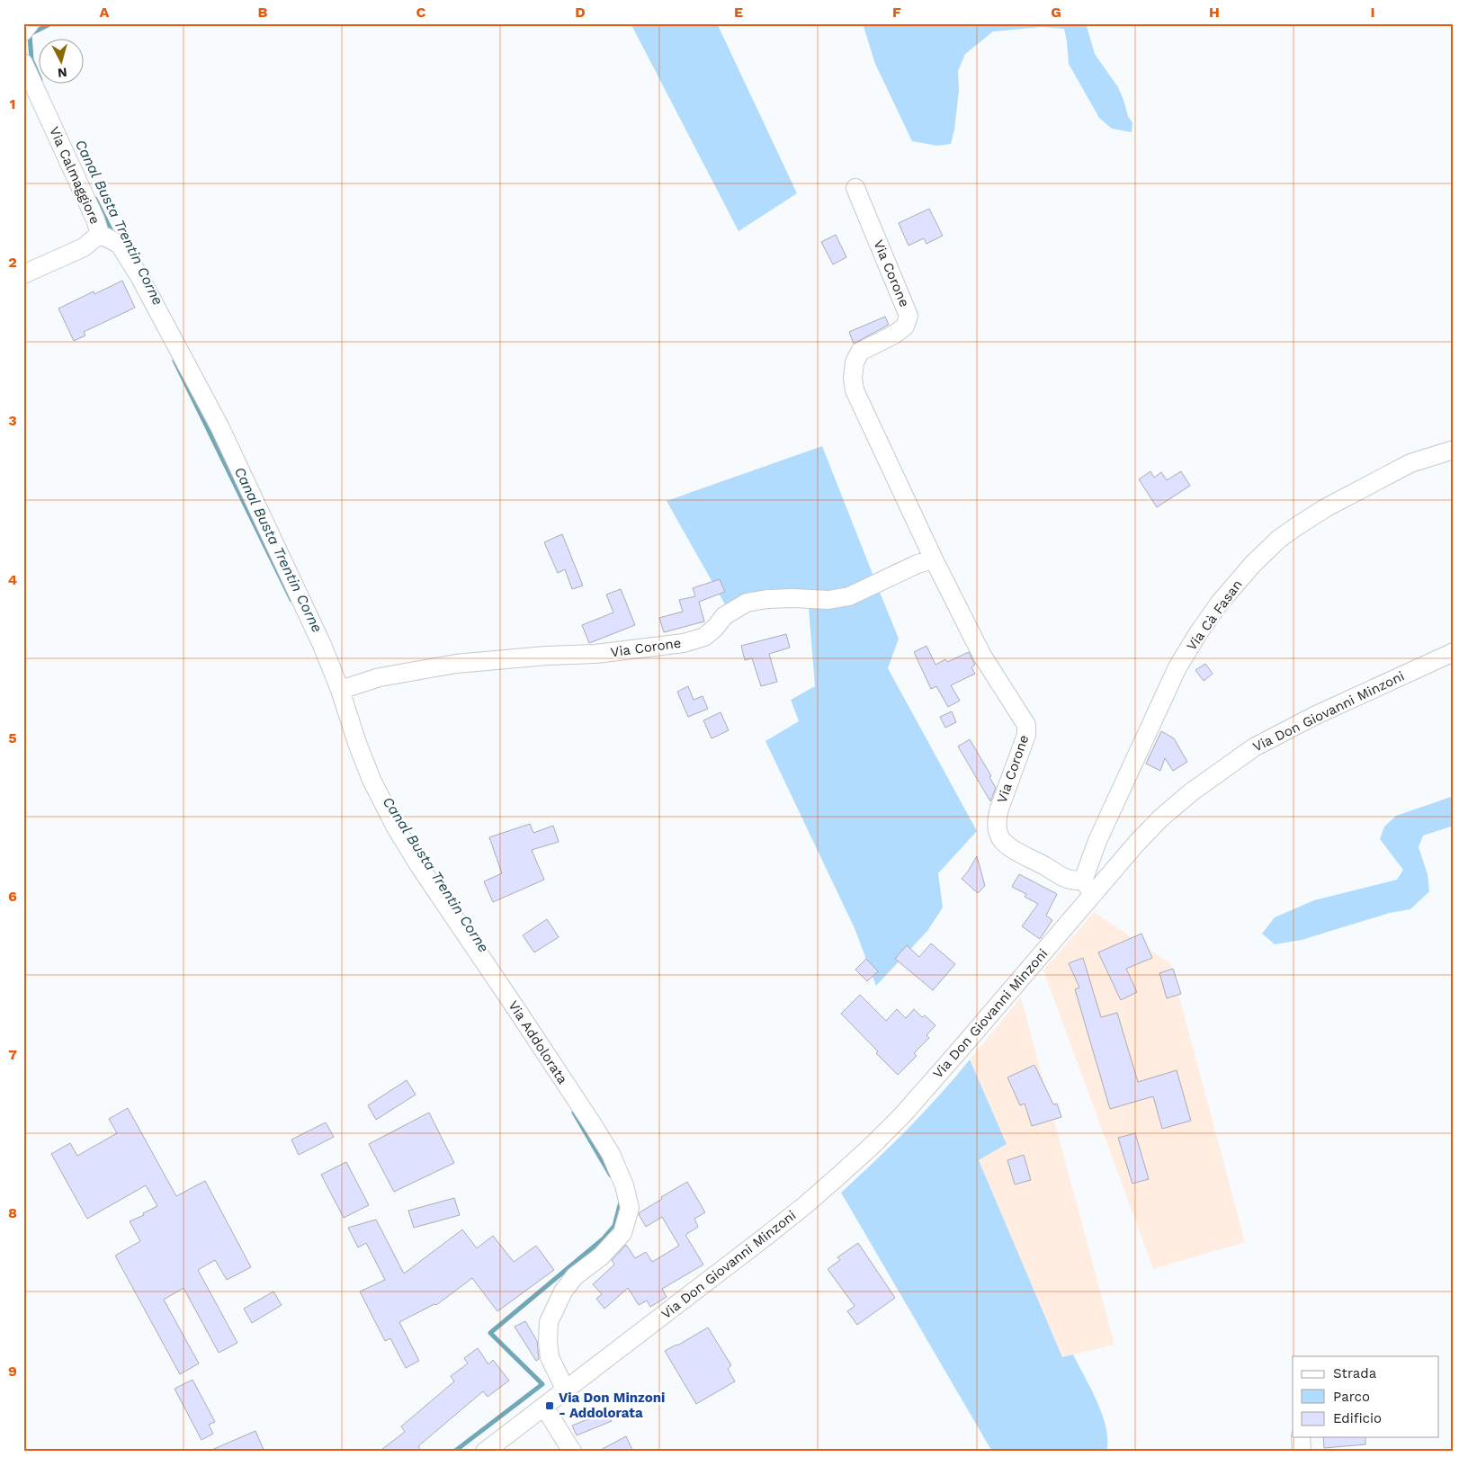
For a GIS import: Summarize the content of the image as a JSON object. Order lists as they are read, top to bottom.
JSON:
{
  "streets": {
    "street": [
      "Via Calmaggiore",
      "Via Corone",
      "Via Cà Fasan",
      "Via Don Giovanni Minzoni",
      "Via Addolorata"
    ]
  },
  "crossings": [
    ["Via Calmaggiore", "Via Addolorata"],
    ["Via Corone", "Via Cà Fasan"],
    ["Via Corone", "Via Don Giovanni Minzoni"],
    ["Via Corone", "Via Addolorata"],
    ["Via Cà Fasan", "Via Don Giovanni Minzoni"],
    ["Via Don Giovanni Minzoni", "Via Addolorata"]
  ],
  "water": ["Canal Busta Trentin Corne"],
  "places": {
    "transit": ["Via Don Minzoni - Addolorata"]
  },
  "legend": ["Strada", "Parco", "Edificio"],
  "north": "bottom",
  "grid": {
    "columns": [
      "A",
      "B",
      "C",
      "D",
      "E",
      "F",
      "G",
      "H",
      "I"
    ],
    "rows": [
      "1",
      "2",
      "3",
      "4",
      "5",
      "6",
      "7",
      "8",
      "9"
    ]
  }
}
